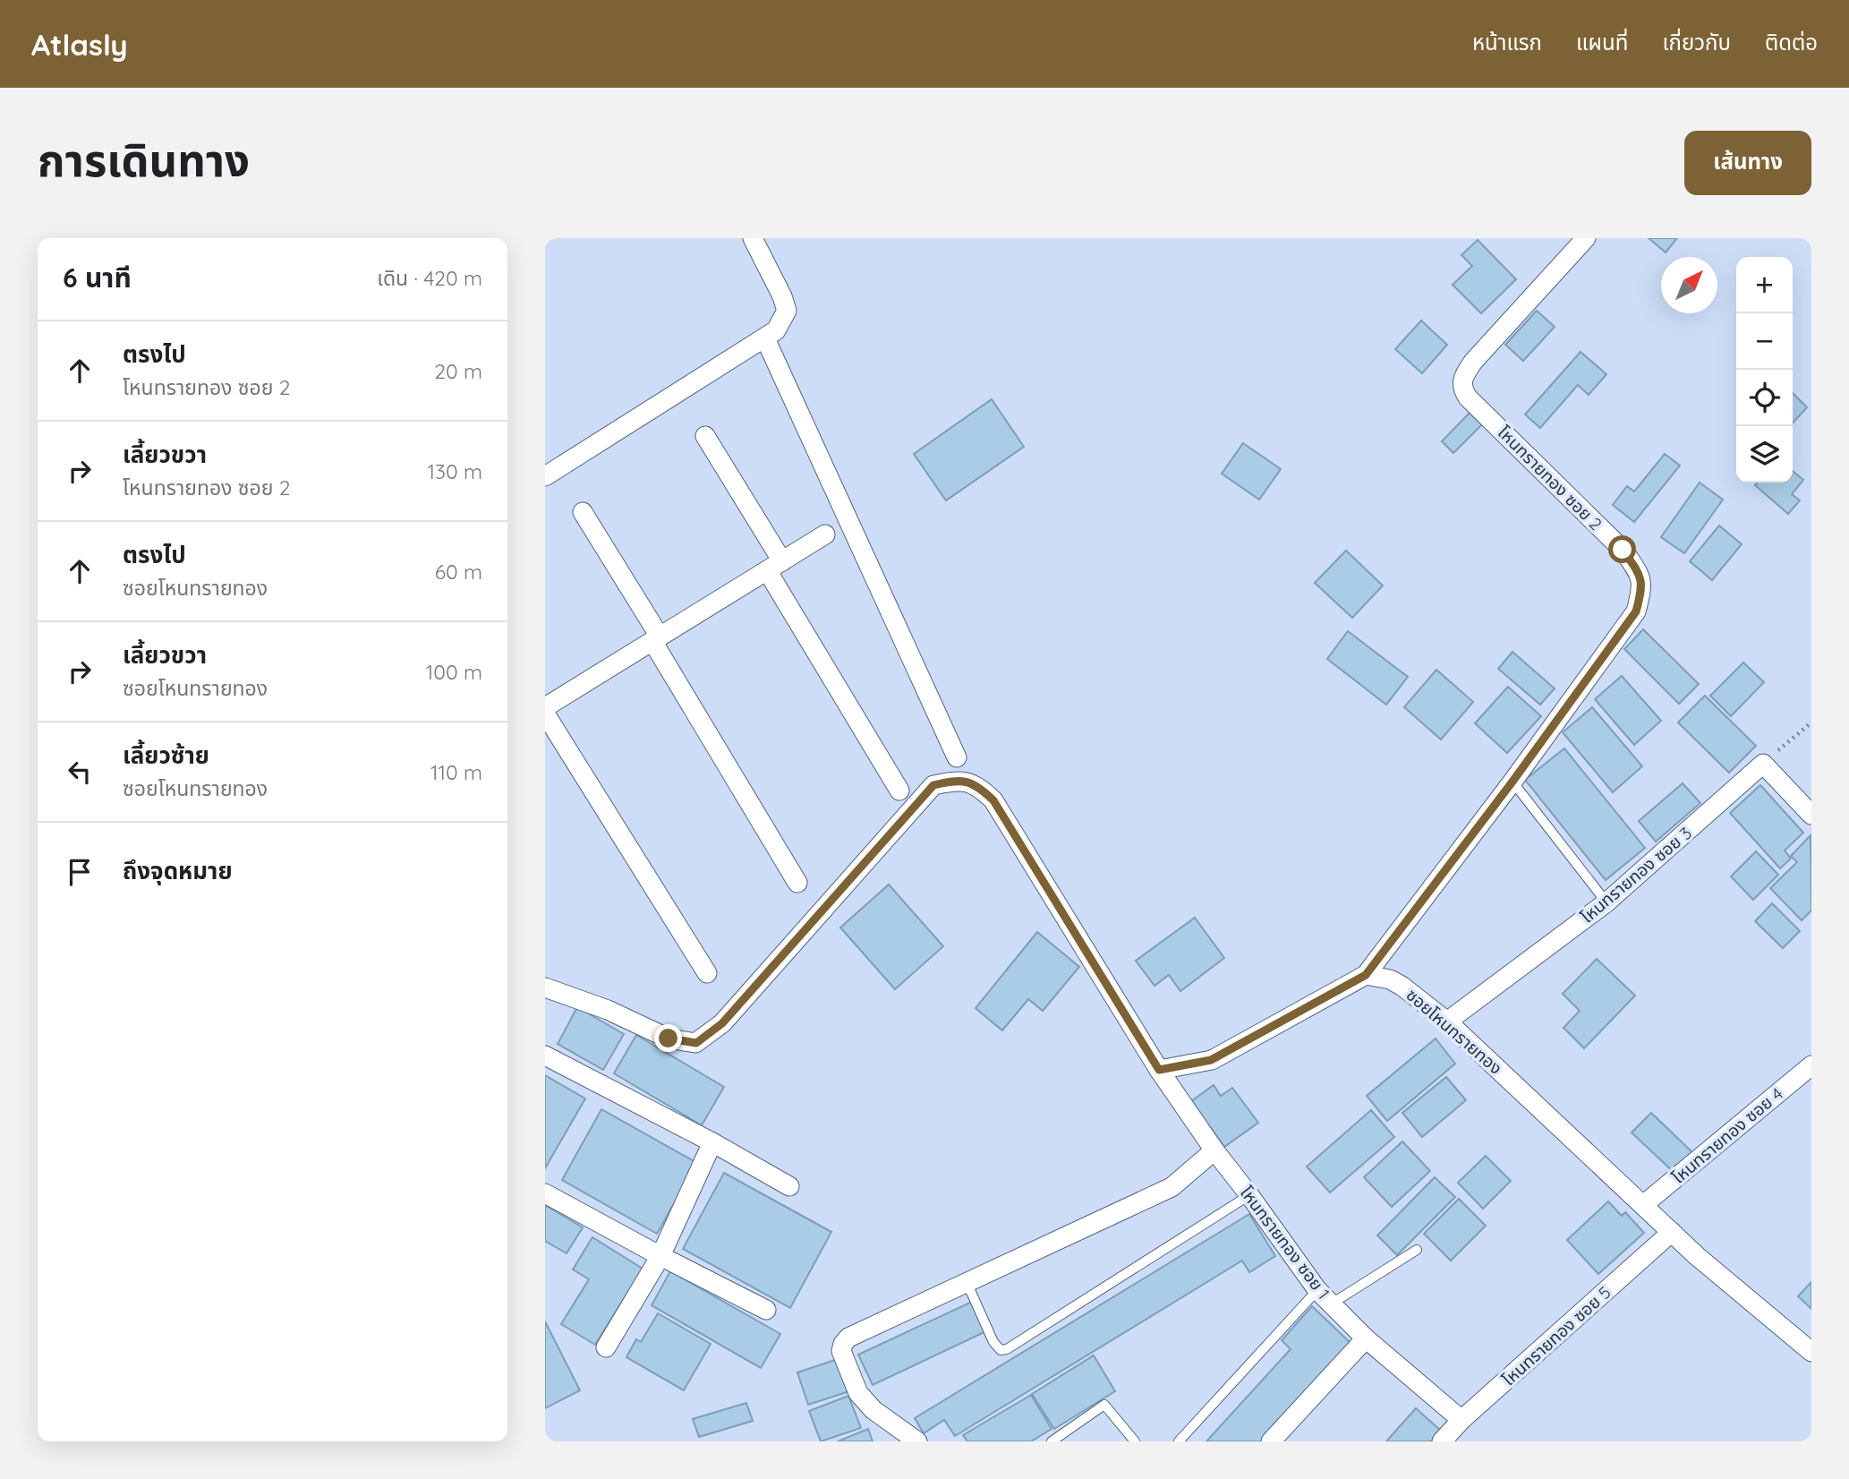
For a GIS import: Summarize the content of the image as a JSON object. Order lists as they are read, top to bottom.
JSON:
{
  "streets": {
    "street": [
      "โหนทรายทอง ซอย 2",
      "โหนทรายทอง ซอย 3",
      "ซอยโหนทรายทอง",
      "โหนทรายทอง ซอย 4",
      "โหนทรายทอง ซอย 1",
      "โหนทรายทอง ซอย 5"
    ]
  },
  "crossings": [
    ["โหนทรายทอง ซอย 2", "ซอยโหนทรายทอง"],
    ["โหนทรายทอง ซอย 3", "ซอยโหนทรายทอง"],
    ["ซอยโหนทรายทอง", "โหนทรายทอง ซอย 4"],
    ["ซอยโหนทรายทอง", "โหนทรายทอง ซอย 5"],
    ["โหนทรายทอง ซอย 1", "โหนทรายทอง ซอย 5"]
  ],
  "north": "top right",
  "page": {
    "header": "Atlasly",
    "nav": [
      "หน้าแรก",
      "แผนที่",
      "เกี่ยวกับ",
      "ติดต่อ"
    ],
    "title": "การเดินทาง",
    "buttons": "เส้นทาง",
    "heading": ["6 นาที", "เดิน · 420 m"],
    "map_buttons": ["+", "−"],
    "list": [
      ["ตรงไป", "โหนทรายทอง ซอย 2", "20 m"],
      ["เลี้ยวขวา", "โหนทรายทอง ซอย 2", "130 m"],
      ["ตรงไป", "ซอยโหนทรายทอง", "60 m"],
      ["เลี้ยวขวา", "ซอยโหนทรายทอง", "100 m"],
      ["เลี้ยวซ้าย", "ซอยโหนทรายทอง", "110 m"],
      "ถึงจุดหมาย"
    ]
  }
}
